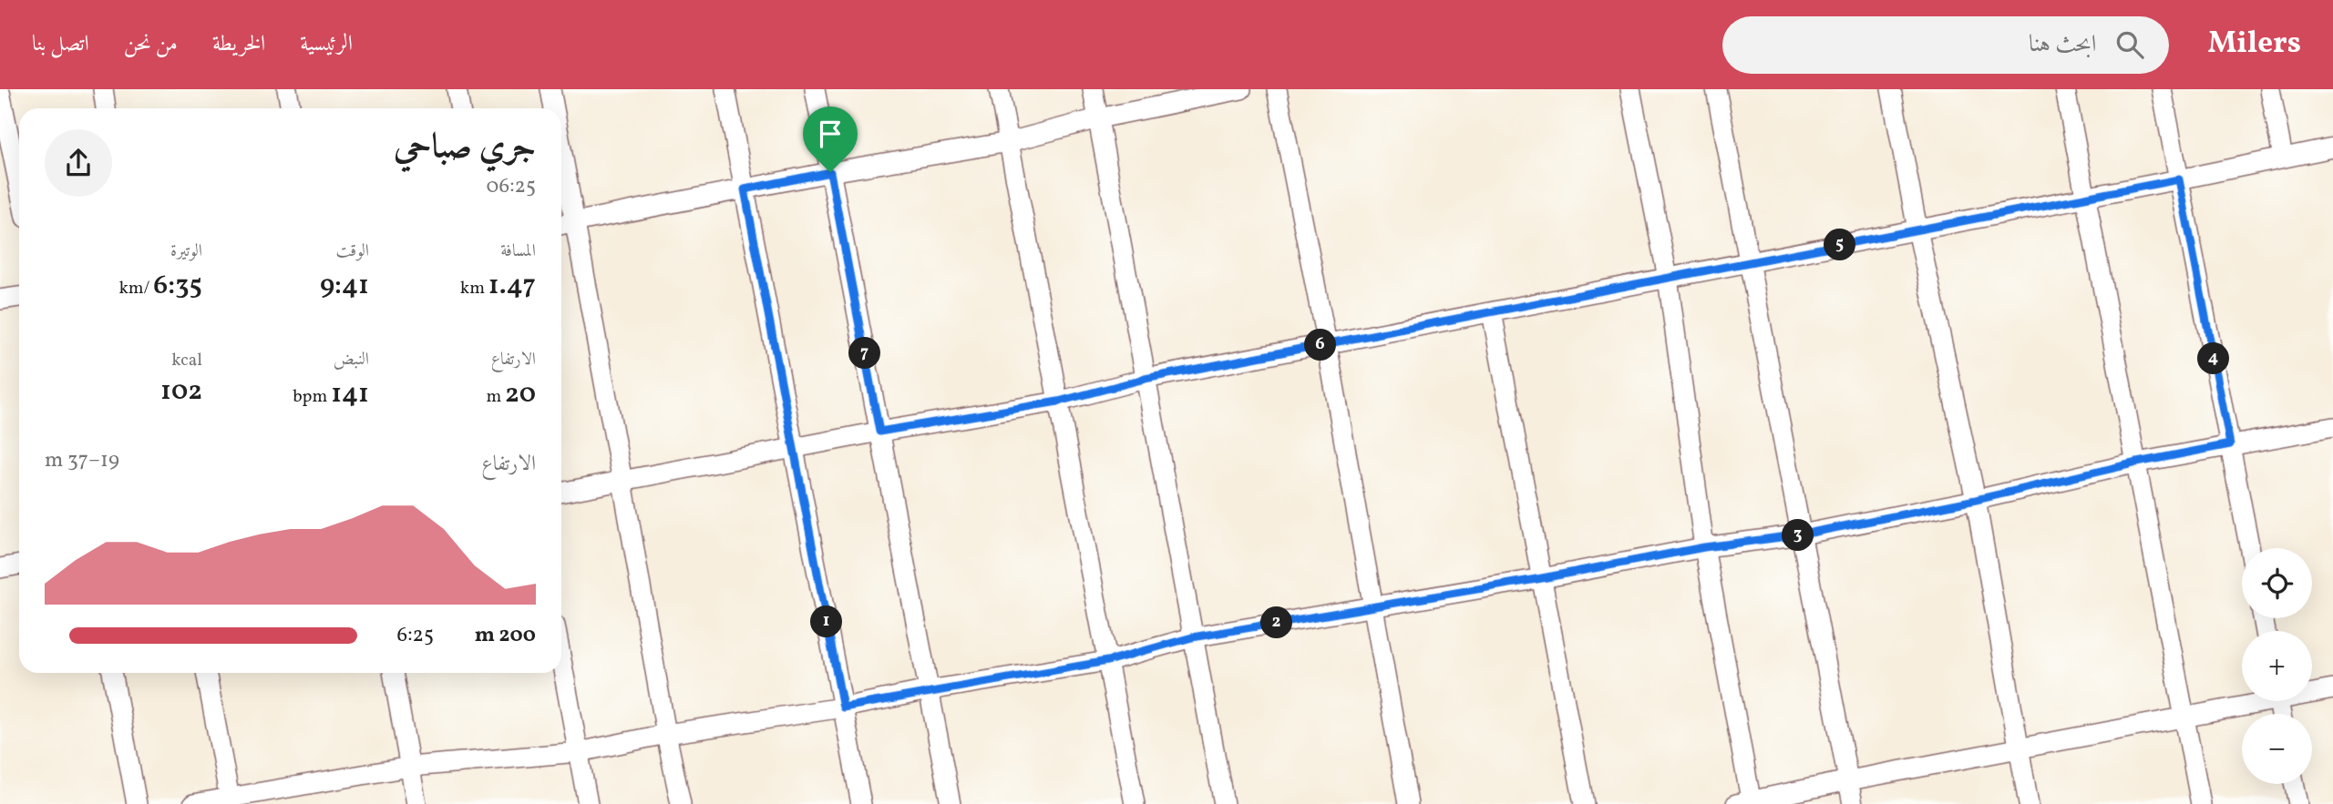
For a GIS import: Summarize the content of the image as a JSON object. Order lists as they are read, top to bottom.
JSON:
{
  "page": {
    "header": "Milers",
    "search": "ابحث هنا",
    "nav": [
      "الرئيسية",
      "الخريطة",
      "من نحن",
      "اتصل بنا"
    ],
    "heading": ["جري صباحي", "06:25"],
    "stats": [
      ["المسافة", "1.47 km"],
      ["الوقت", "9:41"],
      ["الوتيرة", "6:35 /km"],
      ["الارتفاع", "20 m"],
      ["النبض", "141 bpm"],
      ["kcal", "102"]
    ],
    "pins": [
      "5",
      "6",
      "7",
      "4",
      "3",
      "1",
      "2"
    ],
    "chart": ["الارتفاع", "19–37 m"],
    "map_buttons": ["+", "−"],
    "list": [
      {
        "name": "200 m",
        "note": "6:25"
      }
    ]
  }
}
